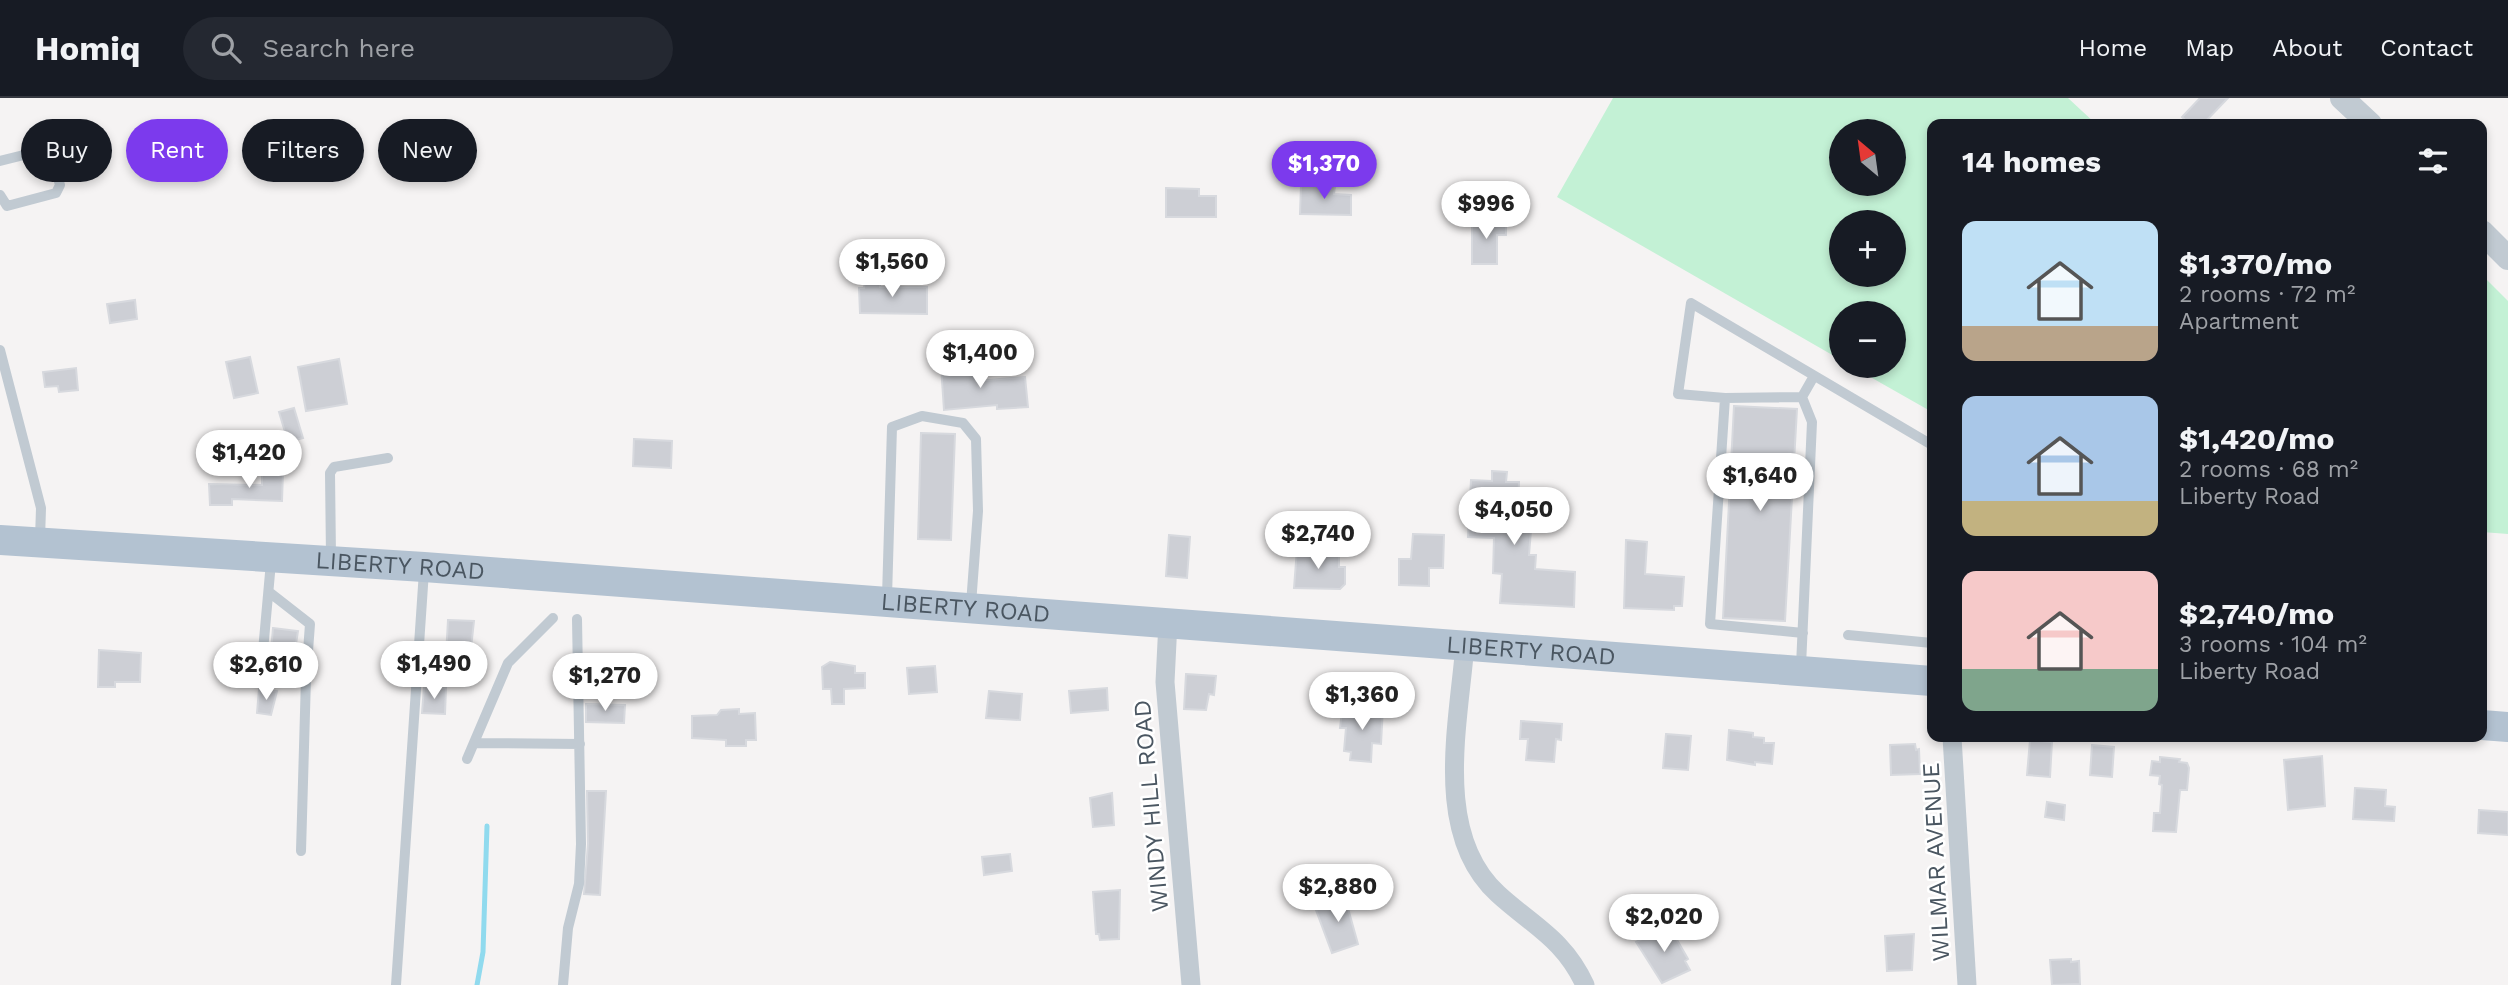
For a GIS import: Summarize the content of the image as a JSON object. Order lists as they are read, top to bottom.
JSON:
{
  "streets": {
    "main road": ["LIBERTY ROAD"],
    "street": ["WINDY HILL ROAD", "WILMAR AVENUE"]
  },
  "crossings": [
    ["LIBERTY ROAD", "WINDY HILL ROAD"]
  ],
  "north": "top left",
  "page": {
    "header": "Homiq",
    "search": "Search here",
    "nav": [
      "Home",
      "Map",
      "About",
      "Contact"
    ],
    "map_buttons": ["+", "−"],
    "chip": [
      "Buy",
      "Rent",
      "Filters",
      "New"
    ],
    "heading": "14 homes",
    "price": [
      "$1,370",
      "$996",
      "$1,560",
      "$1,400",
      "$1,420",
      "$1,640",
      "$4,050",
      "$2,740",
      "$1,490",
      "$2,610",
      "$1,270",
      "$1,360",
      "$2,880",
      "$2,020"
    ],
    "list": [
      {
        "name": "$1,370/mo",
        "note": "2 rooms · 72 m² · Apartment"
      },
      {
        "name": "$1,420/mo",
        "note": "2 rooms · 68 m² · Liberty Road"
      },
      {
        "name": "$2,740/mo",
        "note": "3 rooms · 104 m² · Liberty Road"
      }
    ]
  }
}
